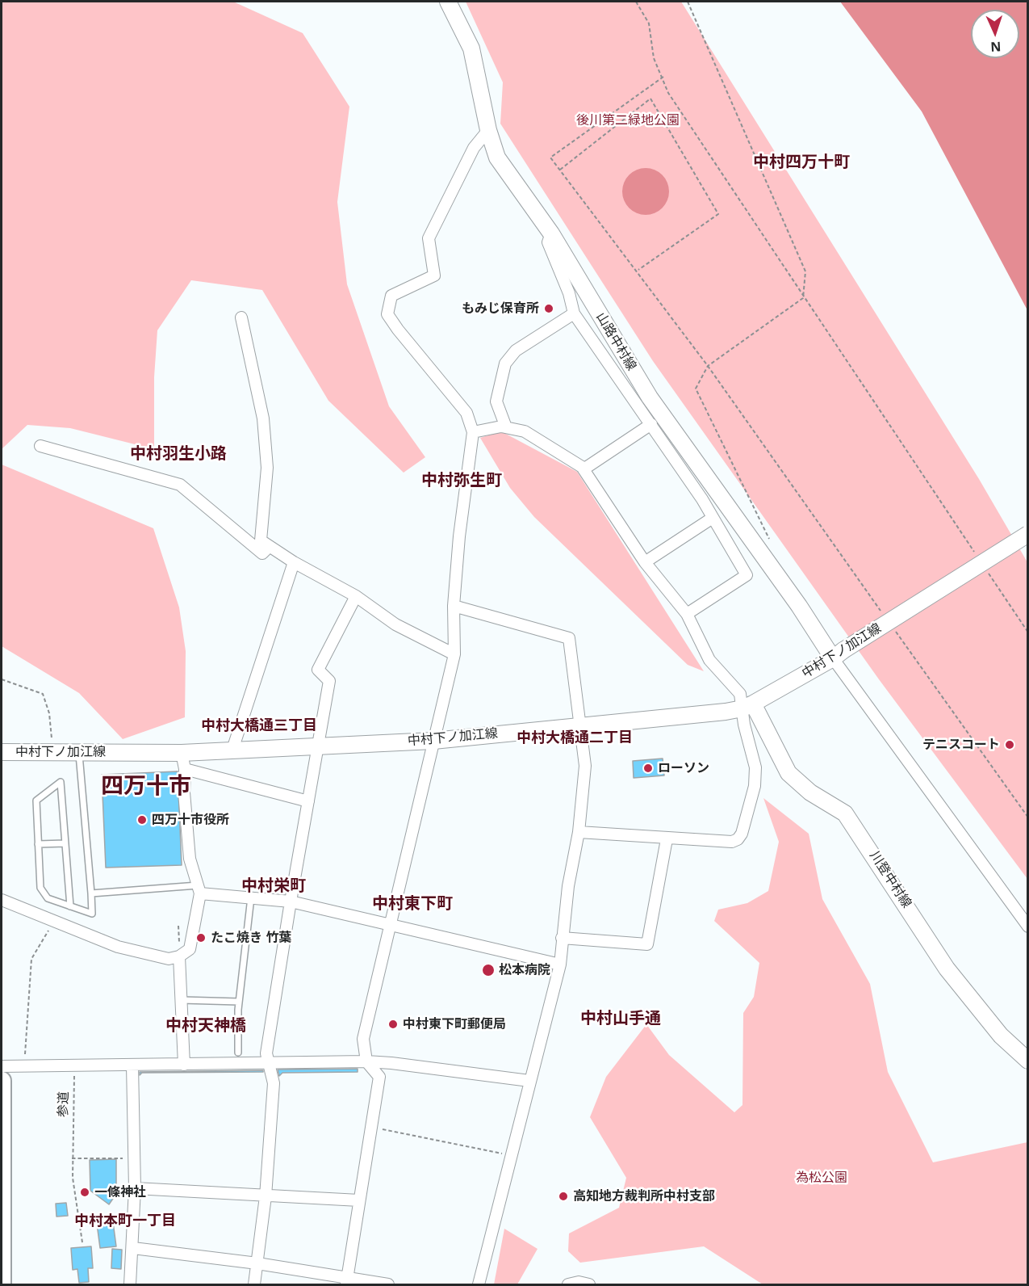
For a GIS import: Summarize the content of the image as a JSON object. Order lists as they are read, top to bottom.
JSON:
{
  "streets": {
    "main road": ["山路中村線", "中村下ノ加江線", "川登中村線"],
    "path": ["参道"]
  },
  "crossings": [
    ["山路中村線", "中村下ノ加江線"],
    ["中村下ノ加江線", "川登中村線"]
  ],
  "districts": [
    "中村四万十町",
    "中村羽生小路",
    "中村弥生町",
    "中村大橋通三丁目",
    "中村大橋通二丁目",
    "四万十市",
    "中村栄町",
    "中村東下町",
    "中村山手通",
    "中村天神橋",
    "中村本町一丁目"
  ],
  "parks": ["後川第二緑地公園", "為松公園"],
  "places": [
    "もみじ保育所",
    "テニスコート",
    "ローソン",
    "四万十市役所",
    "たこ焼き 竹葉",
    "松本病院",
    "中村東下町郵便局",
    "一條神社",
    "高知地方裁判所中村支部"
  ],
  "north": "bottom"
}
